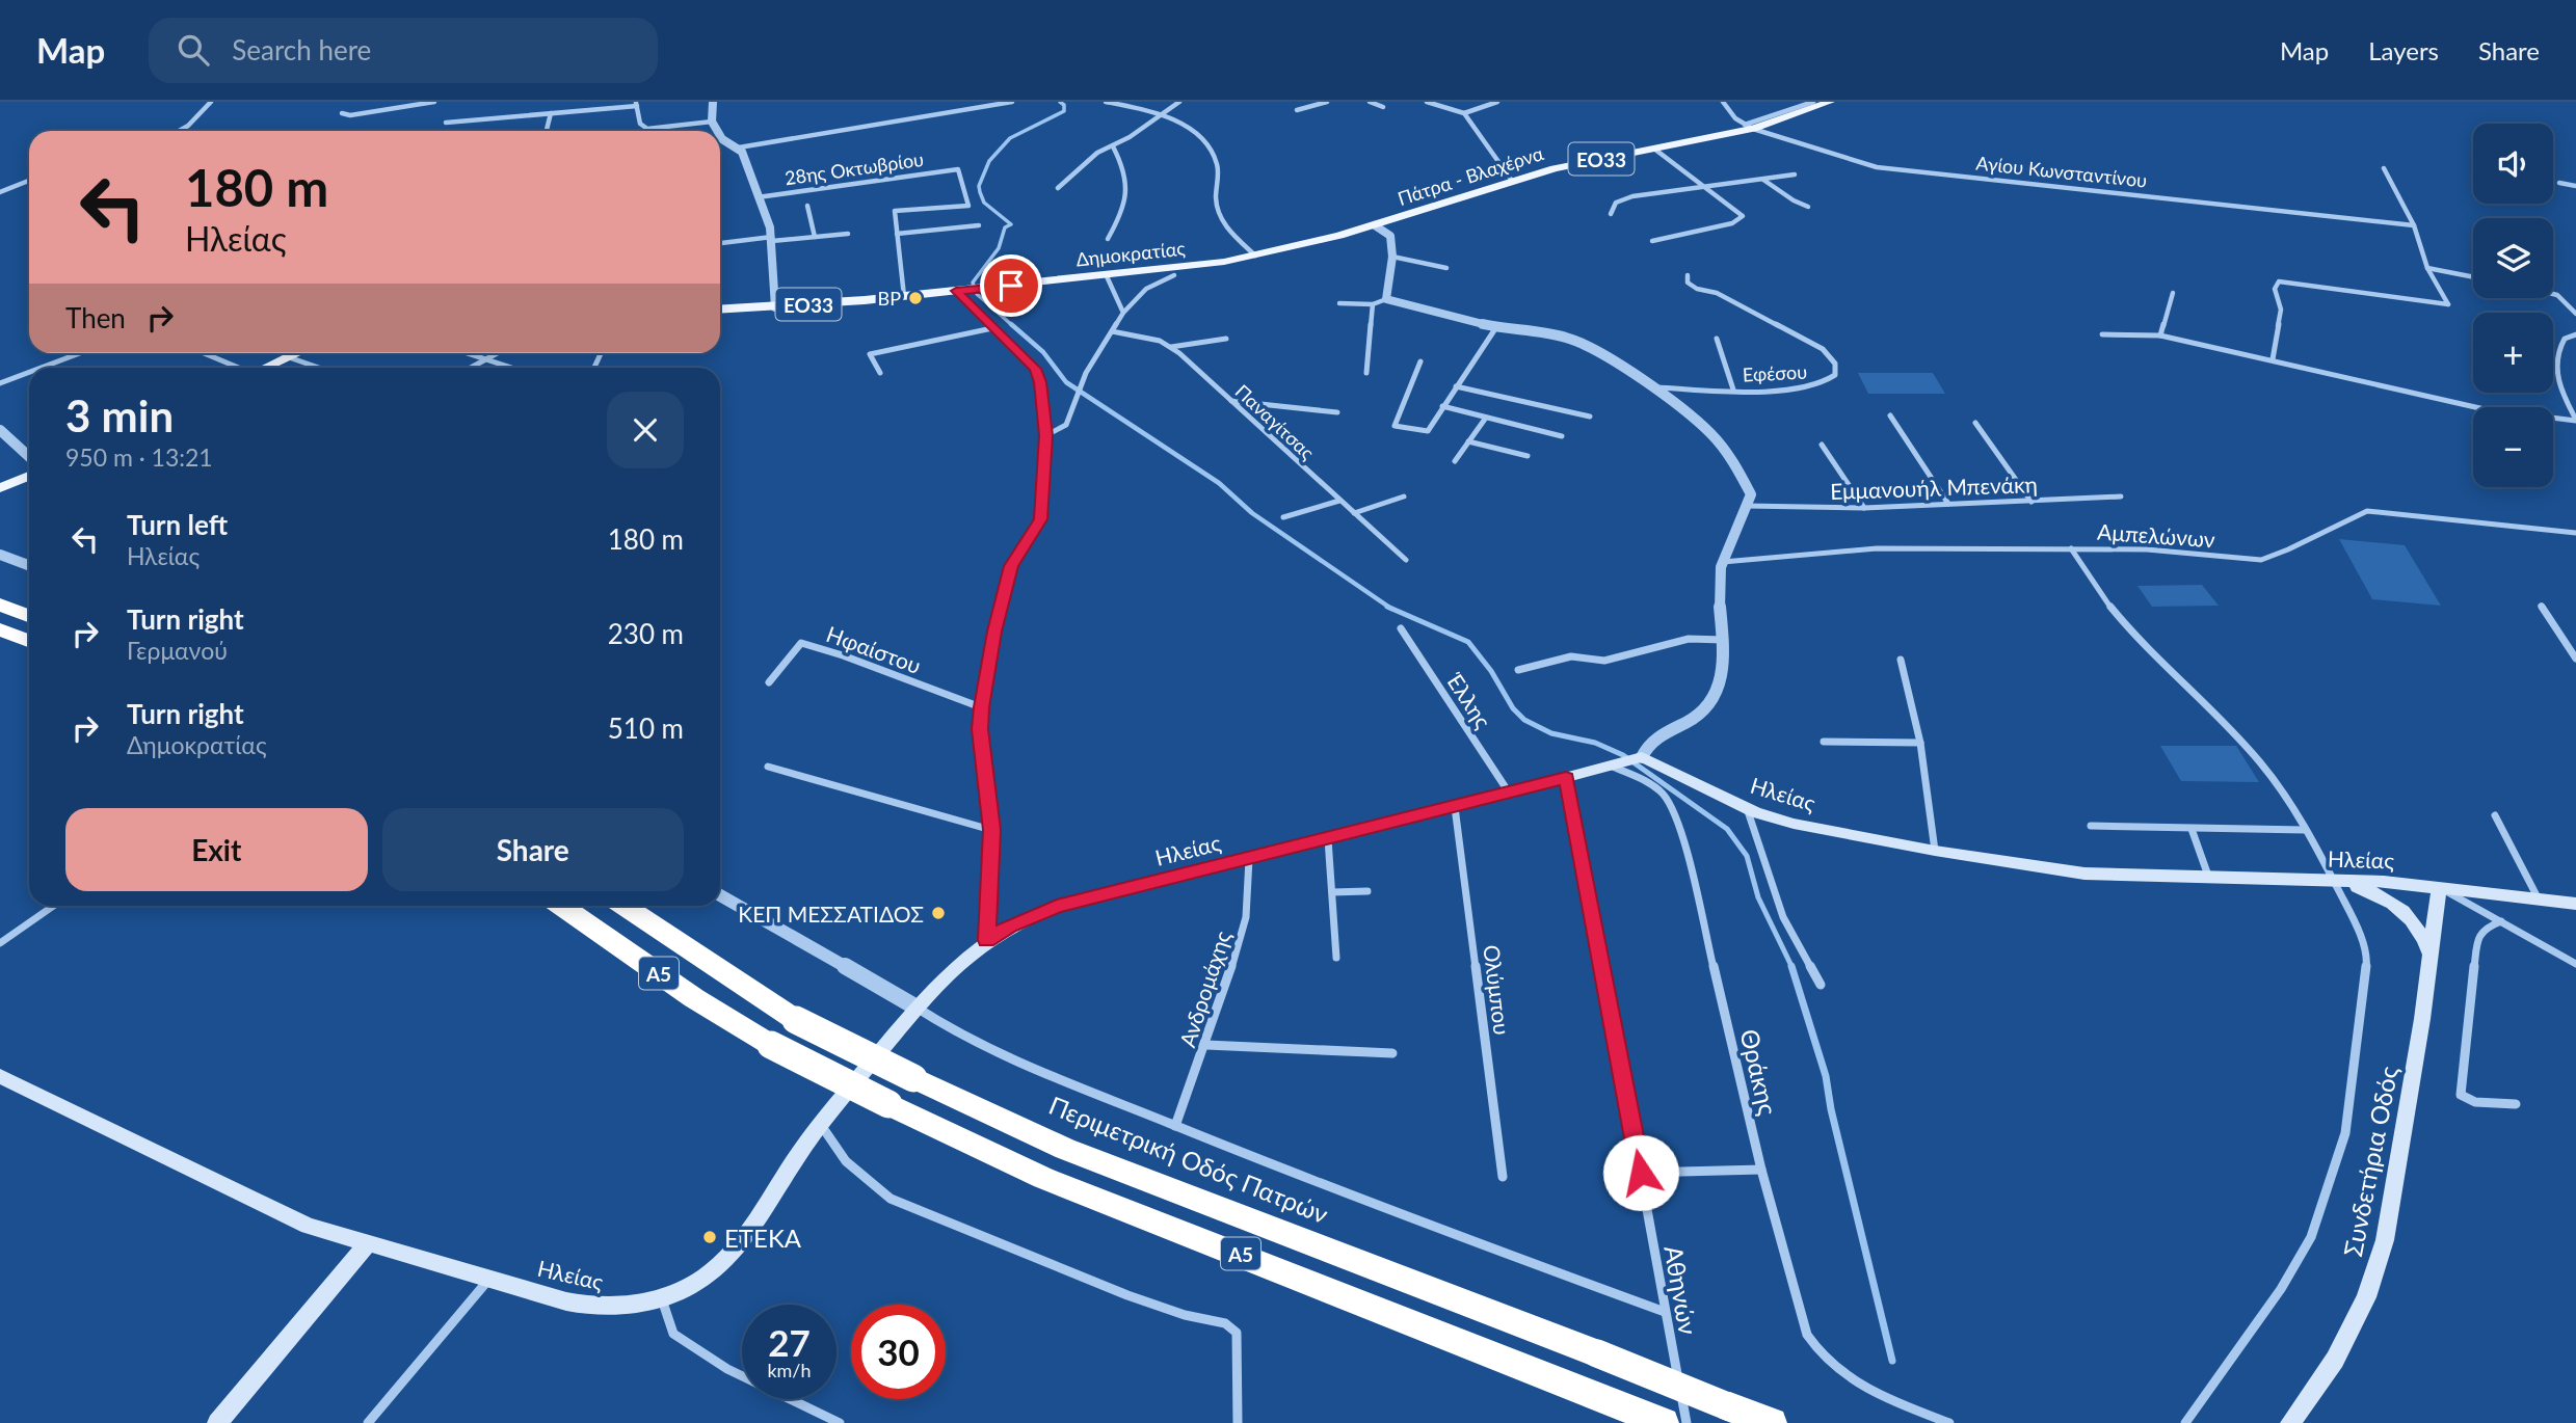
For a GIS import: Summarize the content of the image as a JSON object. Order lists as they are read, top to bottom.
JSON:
{
  "streets": {
    "highway": ["Α5", "Περιμετρική Οδός Πατρών"],
    "main road": [
      "ΕΟ33",
      "Πάτρα - Βλαχέρνα",
      "Δημοκρατίας",
      "Ηλείας",
      "Συνδετήρια Οδός"
    ],
    "street": [
      "28ης Οκτωβρίου",
      "Αγίου Κωνσταντίνου",
      "Εφέσου",
      "Παναγίτσας",
      "Εμμανουήλ Μπενάκη",
      "Αμπελώνων",
      "Ηφαίστου",
      "Έλλης",
      "Ανδρομάχης",
      "Ολύμπου",
      "Θράκης",
      "Αθηνών"
    ]
  },
  "crossings": [
    ["Αγίου Κωνσταντίνου", "Πάτρα - Βλαχέρνα"],
    ["Πάτρα - Βλαχέρνα", "Δημοκρατίας"],
    ["Έλλης", "Ηλείας"],
    ["Ηλείας", "Ανδρομάχης"],
    ["Ηλείας", "Ολύμπου"],
    ["Ηλείας", "Θράκης"],
    ["Ηλείας", "Συνδετήρια Οδός"],
    ["Ηλείας", "Αθηνών"]
  ],
  "places": ["BP", "ΚΕΠ ΜΕΣΣΑΤΙΔΟΣ", "ΕΤΕΚΑ"],
  "page": {
    "header": "Map",
    "search": "Search here",
    "nav": ["Map", "Layers", "Share"],
    "map_buttons": ["+", "−"],
    "turn": ["180 m", "Ηλείας"],
    "then": "Then",
    "heading": ["3 min", "950 m · 13:21"],
    "list": [
      {
        "name": "Turn left",
        "note": "Ηλείας",
        "value": "180 m"
      },
      {
        "name": "Turn right",
        "note": "Γερμανού",
        "value": "230 m"
      },
      {
        "name": "Turn right",
        "note": "Δημοκρατίας",
        "value": "510 m"
      }
    ],
    "buttons": ["Exit", "Share"],
    "speed": "27 km/h",
    "limit": "30"
  }
}
